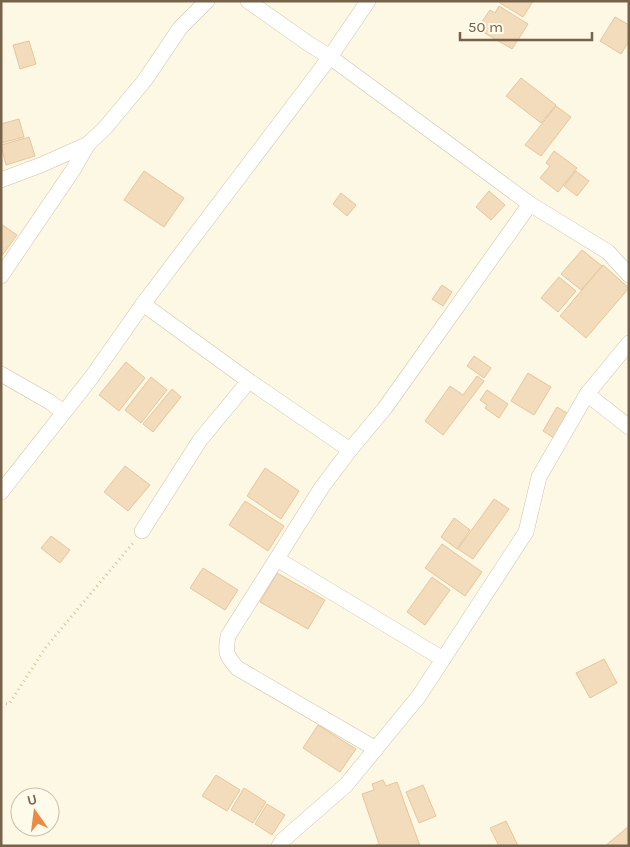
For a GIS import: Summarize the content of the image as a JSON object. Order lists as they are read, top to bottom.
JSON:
{
  "scale_bar": "50 m",
  "north": "top"
}
